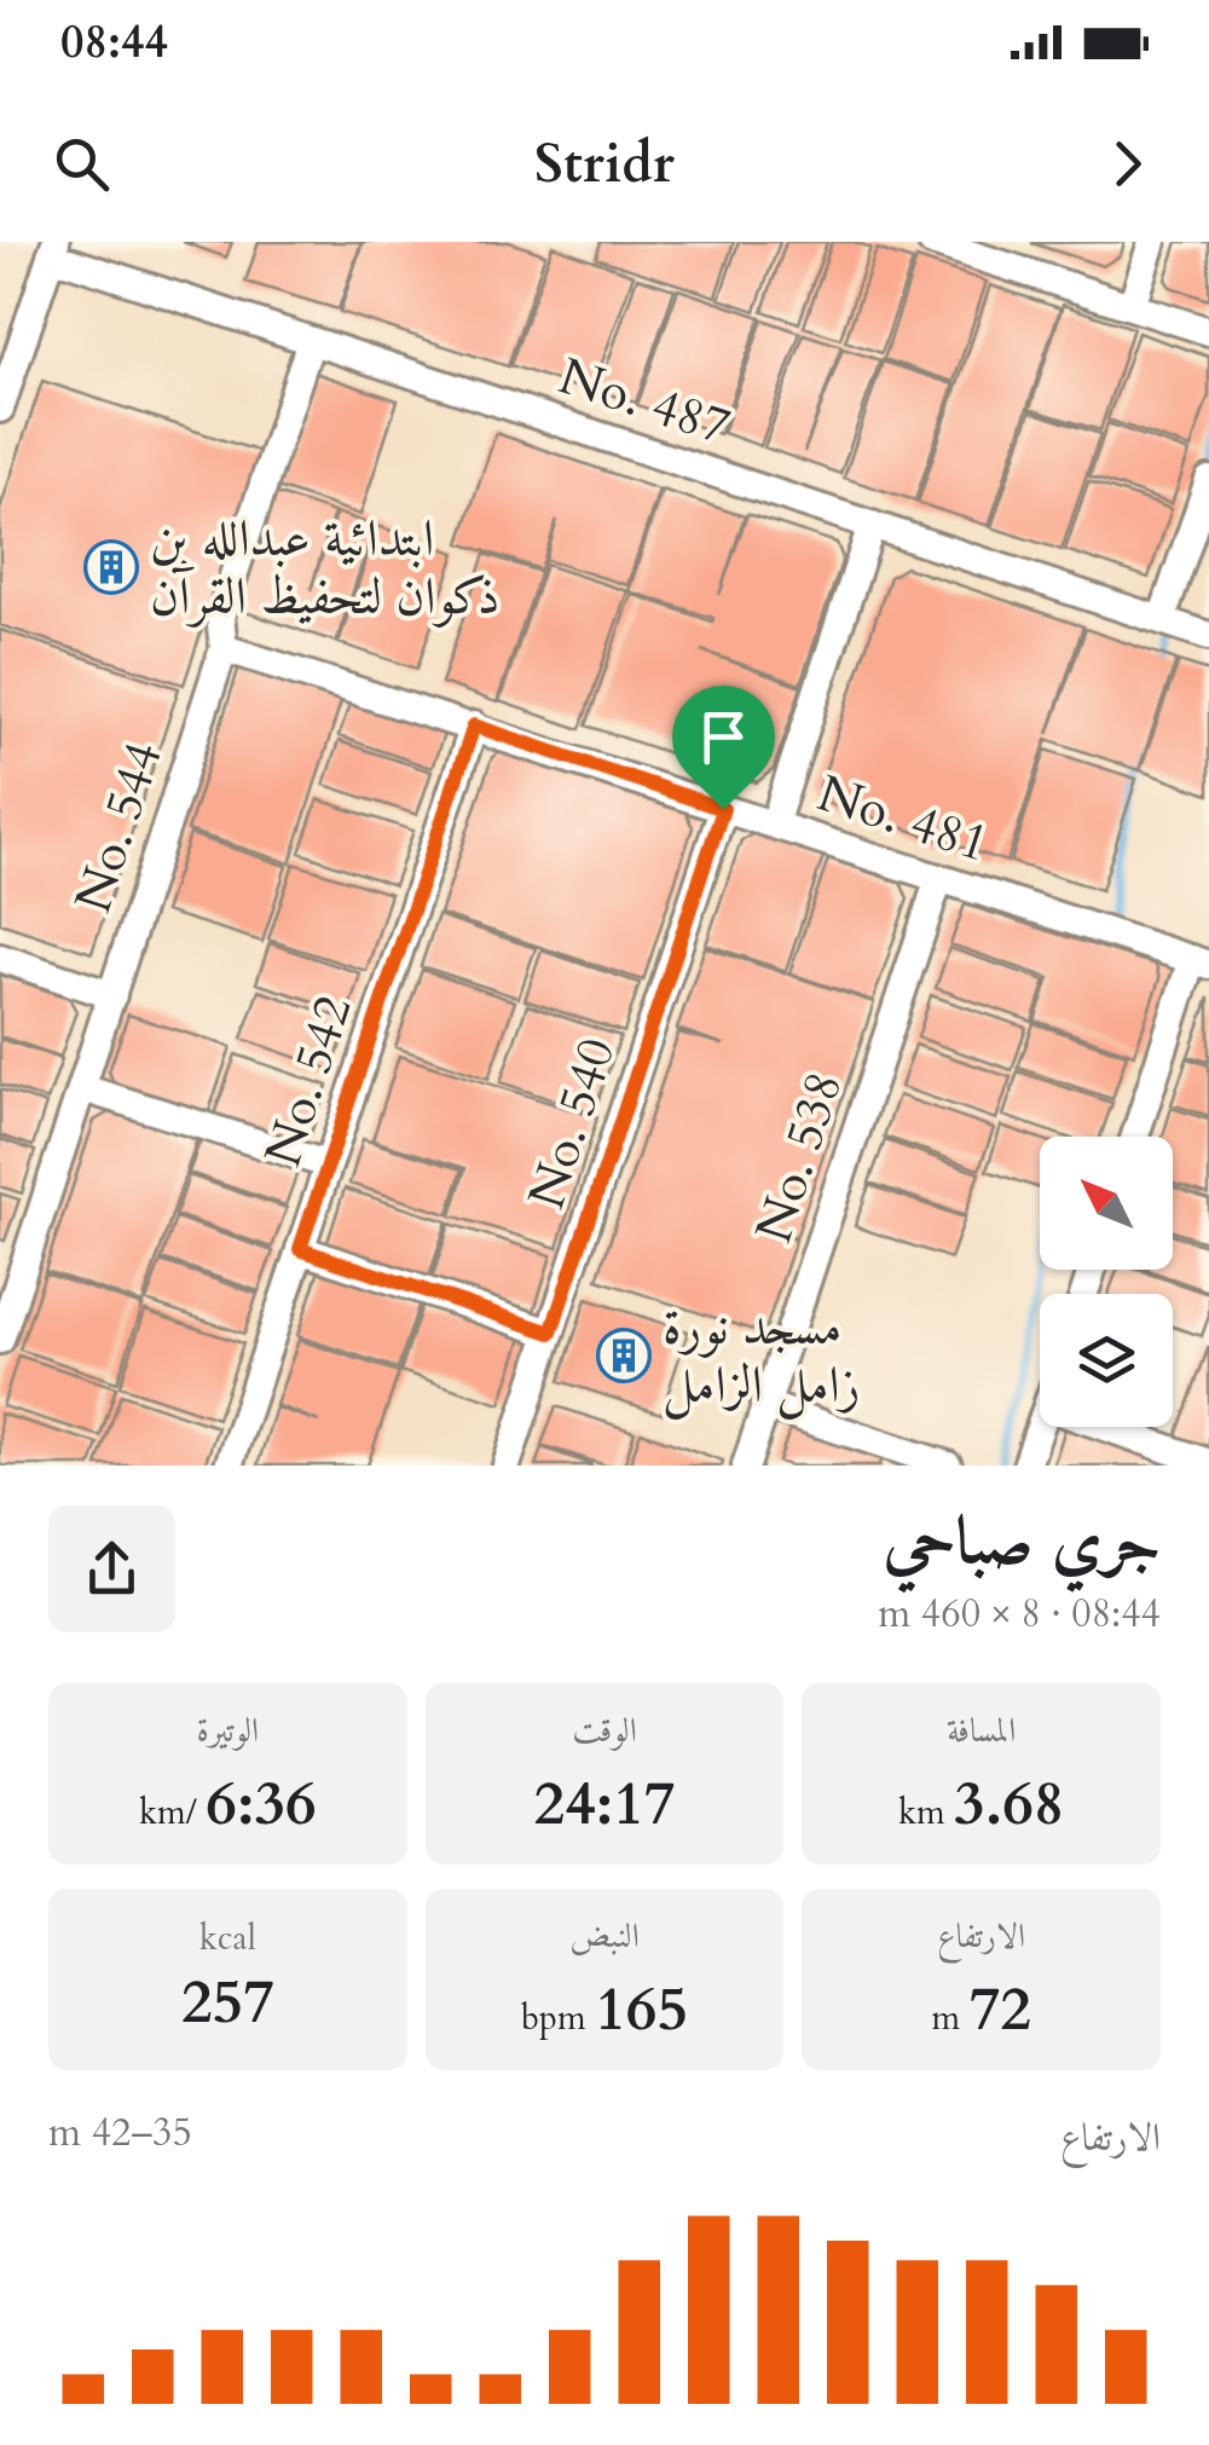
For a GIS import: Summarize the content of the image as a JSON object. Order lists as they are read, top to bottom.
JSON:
{
  "streets": {
    "street": [
      "No. 487",
      "No. 481",
      "No. 544",
      "No. 542",
      "No. 540",
      "No. 538"
    ]
  },
  "crossings": [
    ["No. 487", "No. 544"],
    ["No. 481", "No. 544"],
    ["No. 481", "No. 542"],
    ["No. 481", "No. 540"],
    ["No. 481", "No. 538"]
  ],
  "places": {
    "building": ["ابتدائية عبدالله بن ذكوان لتحفيظ القرآن", "مسجد نورة زامل الزامل"]
  },
  "north": "top left",
  "page": {
    "status": "08:44",
    "header": "Stridr",
    "heading": ["جري صباحي", "08:44 · 8 × 460 m"],
    "stats": [
      ["المسافة", "3.68 km"],
      ["الوقت", "24:17"],
      ["الوتيرة", "6:36 /km"],
      ["الارتفاع", "72 m"],
      ["النبض", "165 bpm"],
      ["kcal", "257"]
    ],
    "chart": ["الارتفاع", "35–42 m"]
  }
}
